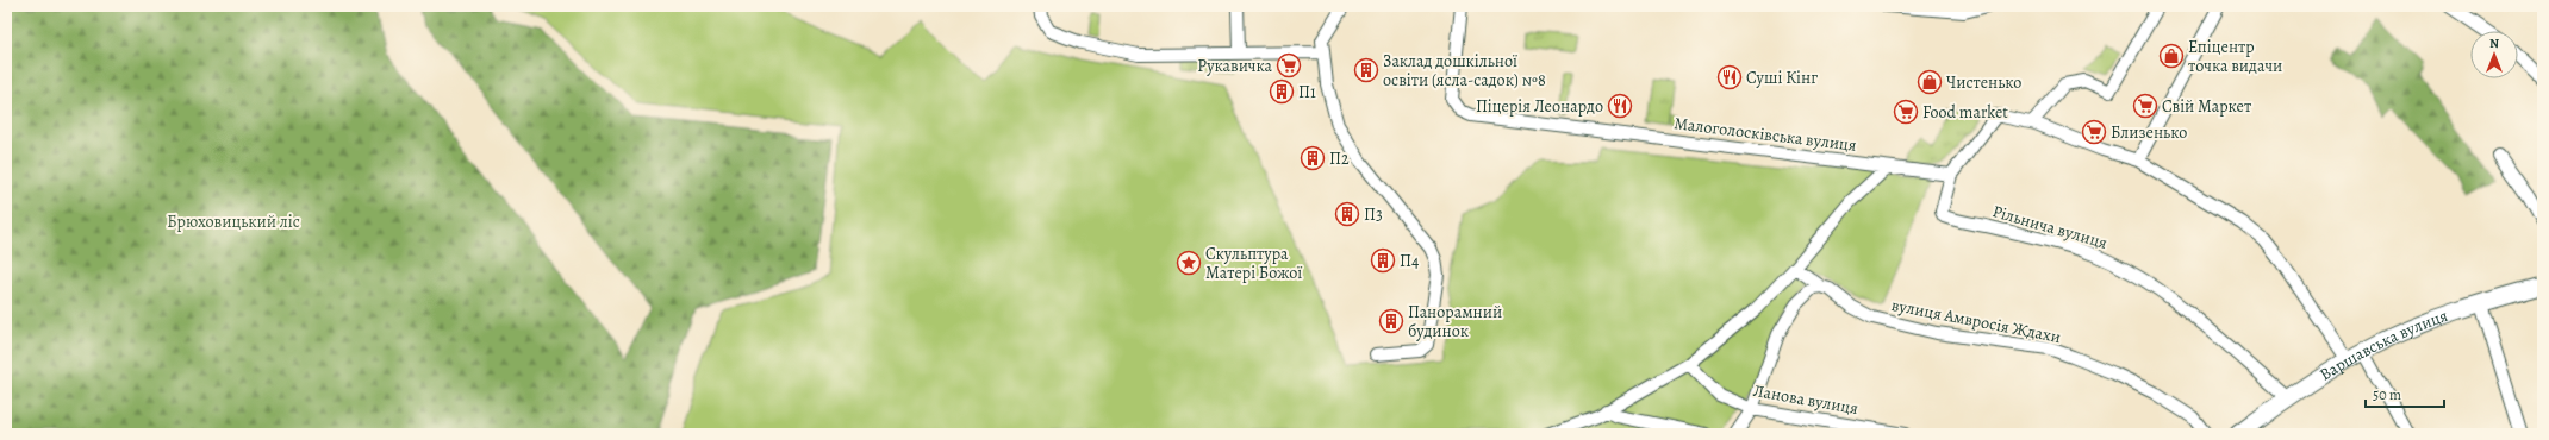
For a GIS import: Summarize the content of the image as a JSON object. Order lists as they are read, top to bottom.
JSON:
{
  "streets": {
    "main road": ["Варшавська вулиця"],
    "street": [
      "Малоголосківська вулиця",
      "Рільнича вулиця",
      "вулиця Амвросія Ждахи",
      "Ланова вулиця"
    ]
  },
  "crossings": [
    ["Малоголосківська вулиця", "Рільнича вулиця"],
    ["Рільнича вулиця", "Варшавська вулиця"]
  ],
  "parks": ["Брюховицький ліс"],
  "places": {
    "shop": ["Епіцентр точка видачи", "Чистенько"],
    "supermarket": [
      "Рукавичка",
      "Свій Маркет",
      "Food market",
      "Близенько"
    ],
    "building": [
      "Заклад дошкільної освіти (ясла-садок) №8",
      "П1",
      "П2",
      "П3",
      "П4",
      "Панорамний будинок"
    ],
    "restaurant": ["Суші Кінг", "Піцерія Леонардо"],
    "place": ["Скульптура Матері Божої"]
  },
  "scale_bar": "50 m",
  "north": "top"
}
